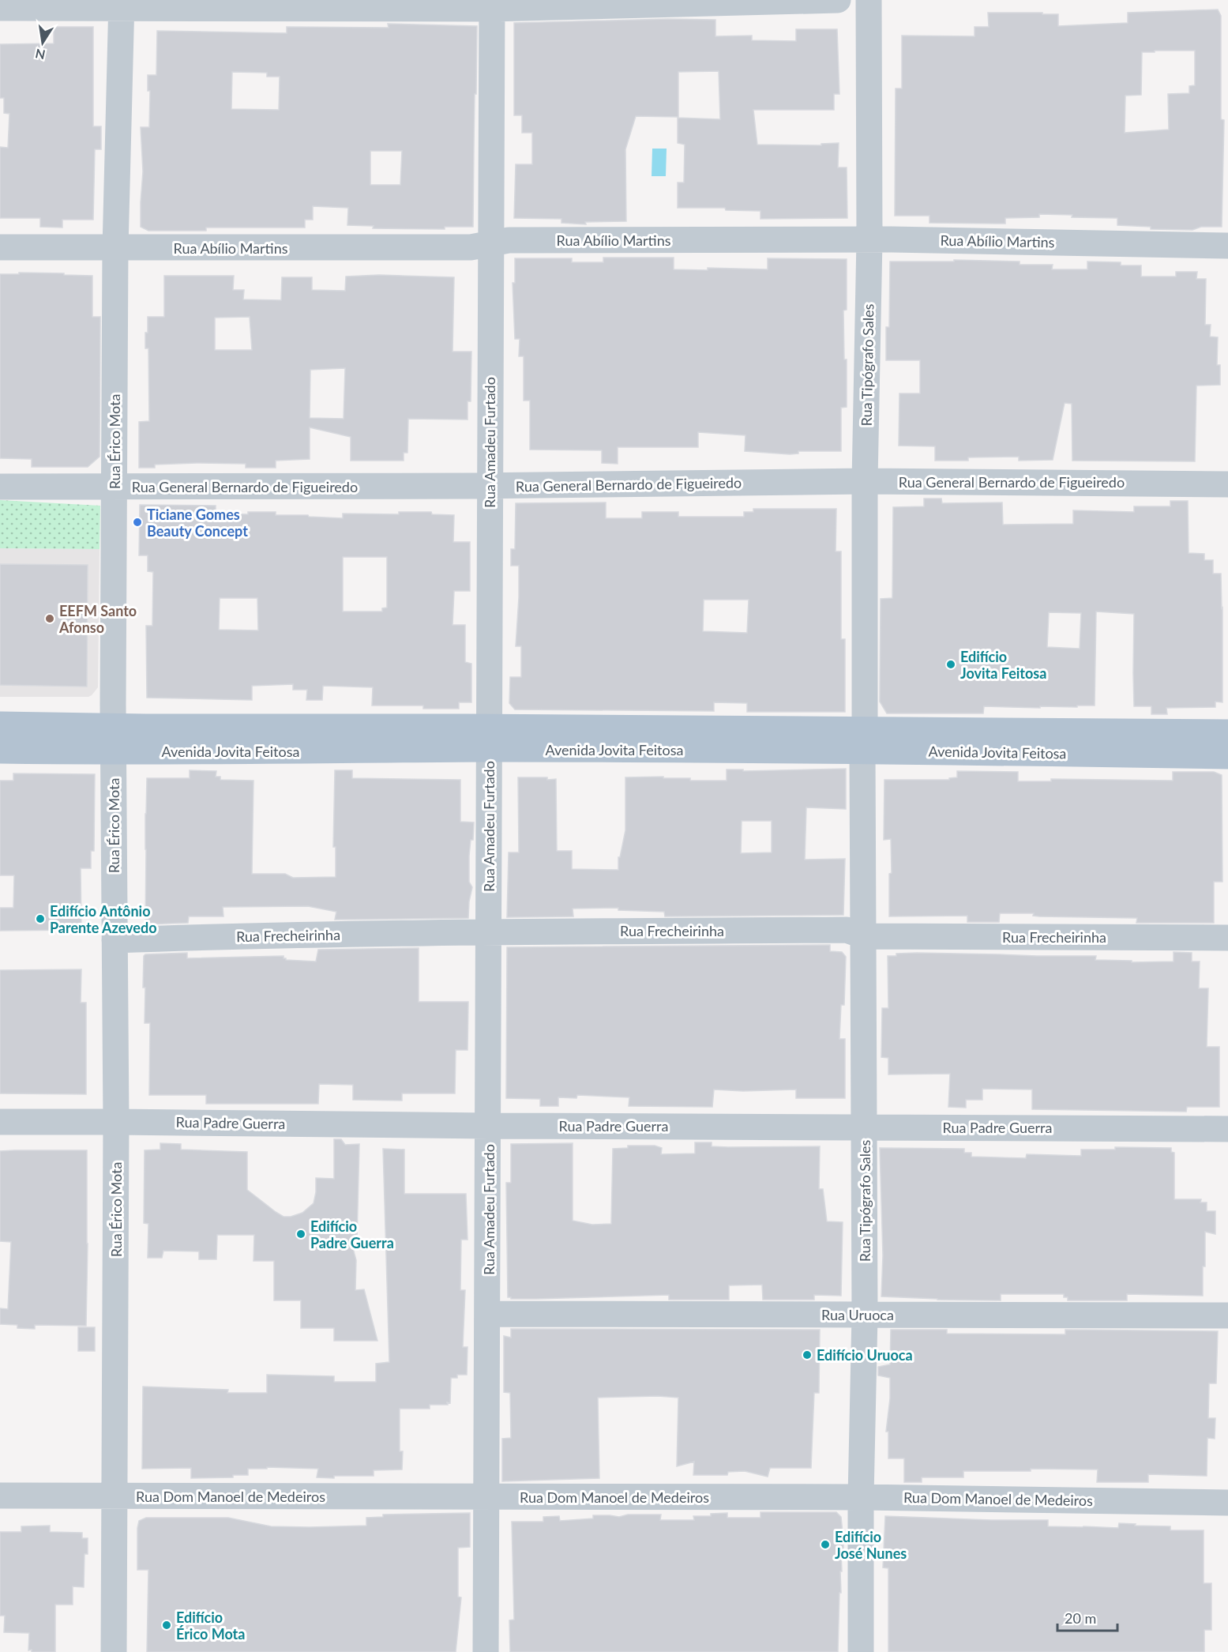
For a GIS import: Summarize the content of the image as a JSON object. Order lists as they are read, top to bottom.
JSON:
{
  "streets": {
    "main road": ["Avenida Jovita Feitosa"],
    "street": [
      "Rua Abílio Martins",
      "Rua Tipógrafo Sales",
      "Rua Érico Mota",
      "Rua Amadeu Furtado",
      "Rua General Bernardo de Figueiredo",
      "Rua Frecheirinha",
      "Rua Padre Guerra",
      "Rua Uruoca",
      "Rua Dom Manoel de Medeiros"
    ]
  },
  "crossings": [
    ["Rua Abílio Martins", "Rua Tipógrafo Sales"],
    ["Rua Abílio Martins", "Rua Érico Mota"],
    ["Rua Abílio Martins", "Rua Amadeu Furtado"],
    ["Rua Tipógrafo Sales", "Rua General Bernardo de Figueiredo"],
    ["Rua Tipógrafo Sales", "Avenida Jovita Feitosa"],
    ["Rua Tipógrafo Sales", "Rua Frecheirinha"],
    ["Rua Tipógrafo Sales", "Rua Padre Guerra"],
    ["Rua Tipógrafo Sales", "Rua Uruoca"],
    ["Rua Tipógrafo Sales", "Rua Dom Manoel de Medeiros"],
    ["Rua Érico Mota", "Rua General Bernardo de Figueiredo"],
    ["Rua Érico Mota", "Avenida Jovita Feitosa"],
    ["Rua Érico Mota", "Rua Frecheirinha"],
    ["Rua Érico Mota", "Rua Padre Guerra"],
    ["Rua Érico Mota", "Rua Dom Manoel de Medeiros"],
    ["Rua Amadeu Furtado", "Rua General Bernardo de Figueiredo"],
    ["Rua Amadeu Furtado", "Avenida Jovita Feitosa"],
    ["Rua Amadeu Furtado", "Rua Frecheirinha"],
    ["Rua Amadeu Furtado", "Rua Padre Guerra"],
    ["Rua Amadeu Furtado", "Rua Uruoca"],
    ["Rua Amadeu Furtado", "Rua Dom Manoel de Medeiros"]
  ],
  "places": [
    "Ticiane Gomes Beauty Concept",
    "EEFM Santo Afonso",
    "Edifício Jovita Feitosa",
    "Edifício Antônio Parente Azevedo",
    "Edifício Padre Guerra",
    "Edifício Uruoca",
    "Edifício José Nunes",
    "Edifício Érico Mota"
  ],
  "scale_bar": "20 m",
  "north": "bottom"
}
